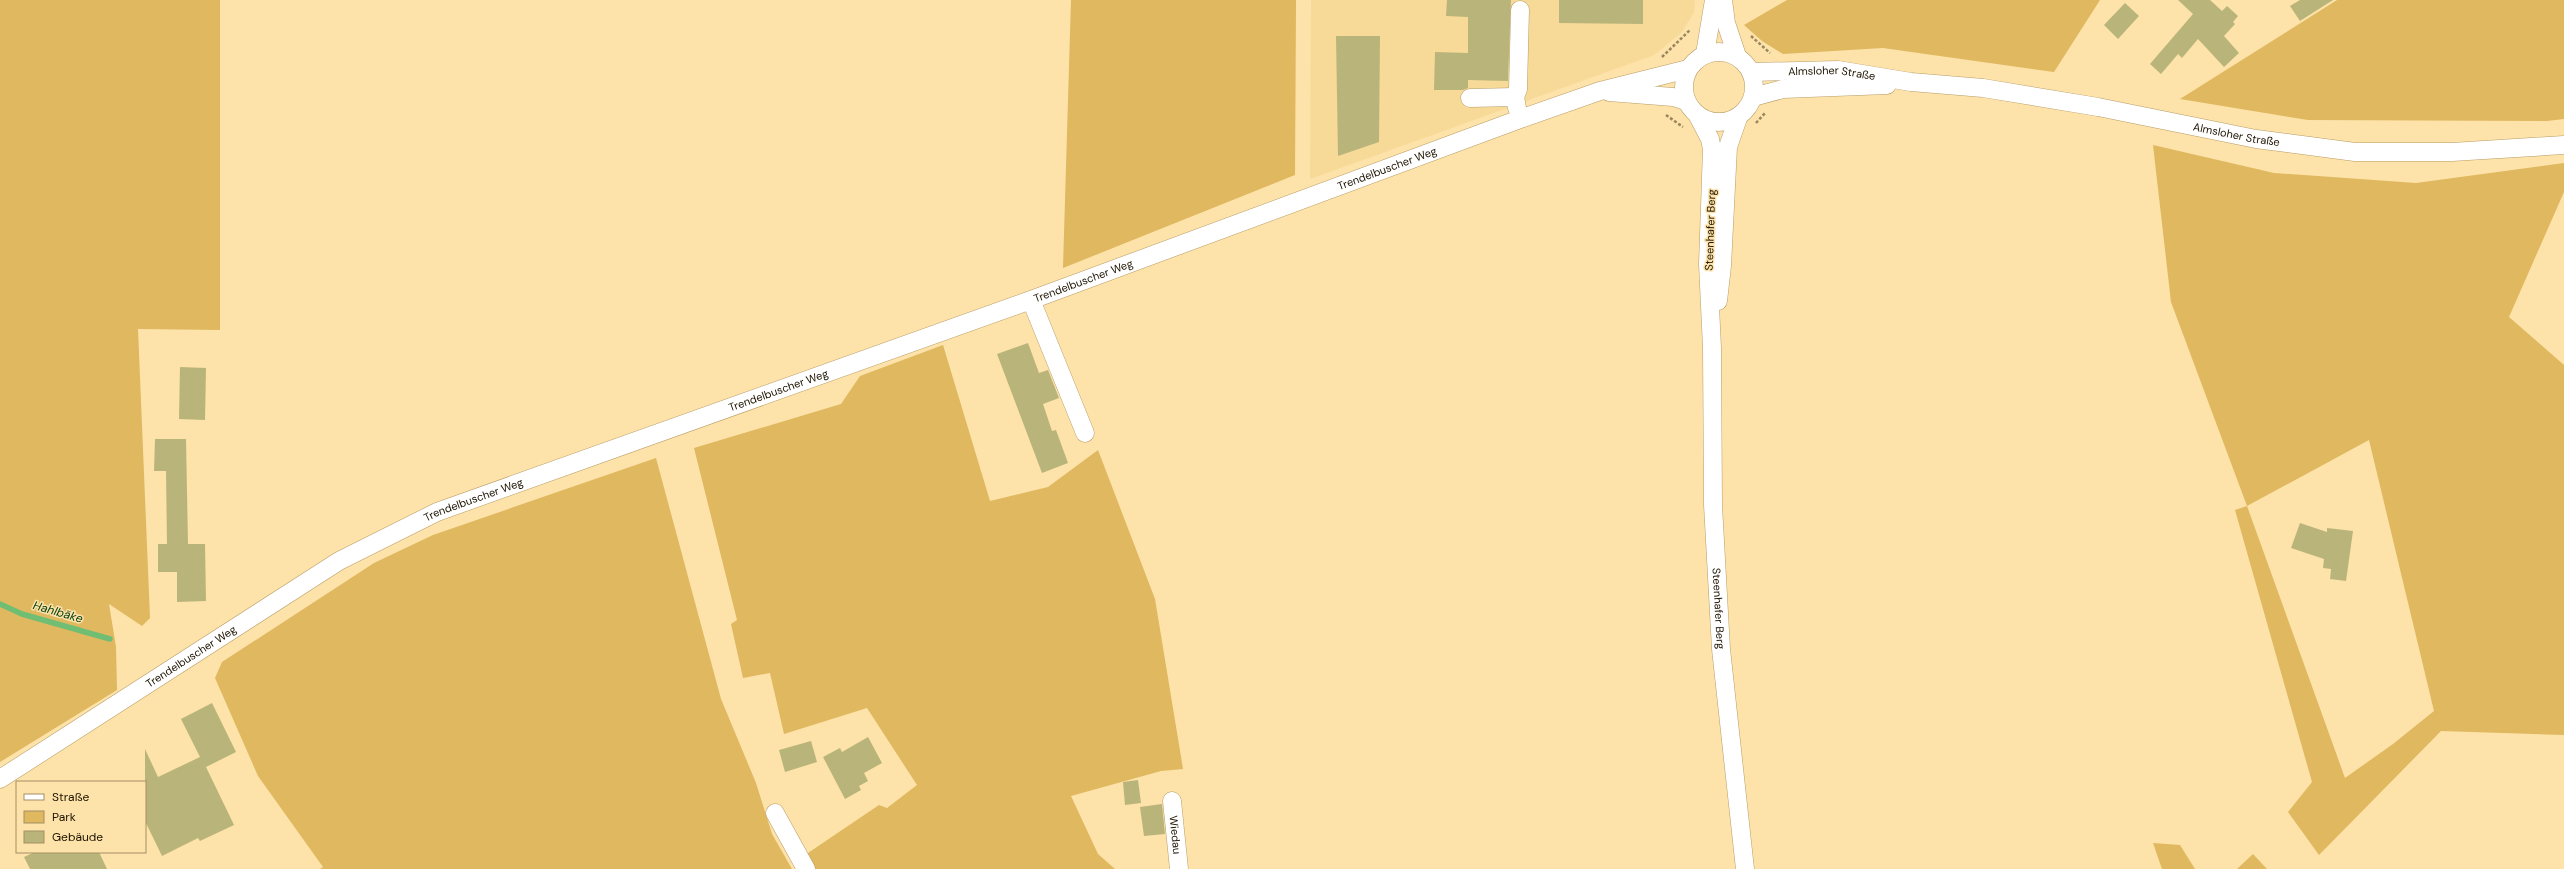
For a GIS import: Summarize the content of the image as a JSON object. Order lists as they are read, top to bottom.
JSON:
{
  "streets": {
    "street": [
      "Almsloher Straße",
      "Trendelbuscher Weg",
      "Steenhafer Berg",
      "Wiedau"
    ]
  },
  "crossings": [
    ["Almsloher Straße", "Trendelbuscher Weg"],
    ["Almsloher Straße", "Steenhafer Berg"],
    ["Trendelbuscher Weg", "Steenhafer Berg"]
  ],
  "water": ["Hahlbäke"],
  "legend": ["Straße", "Park", "Gebäude"]
}
